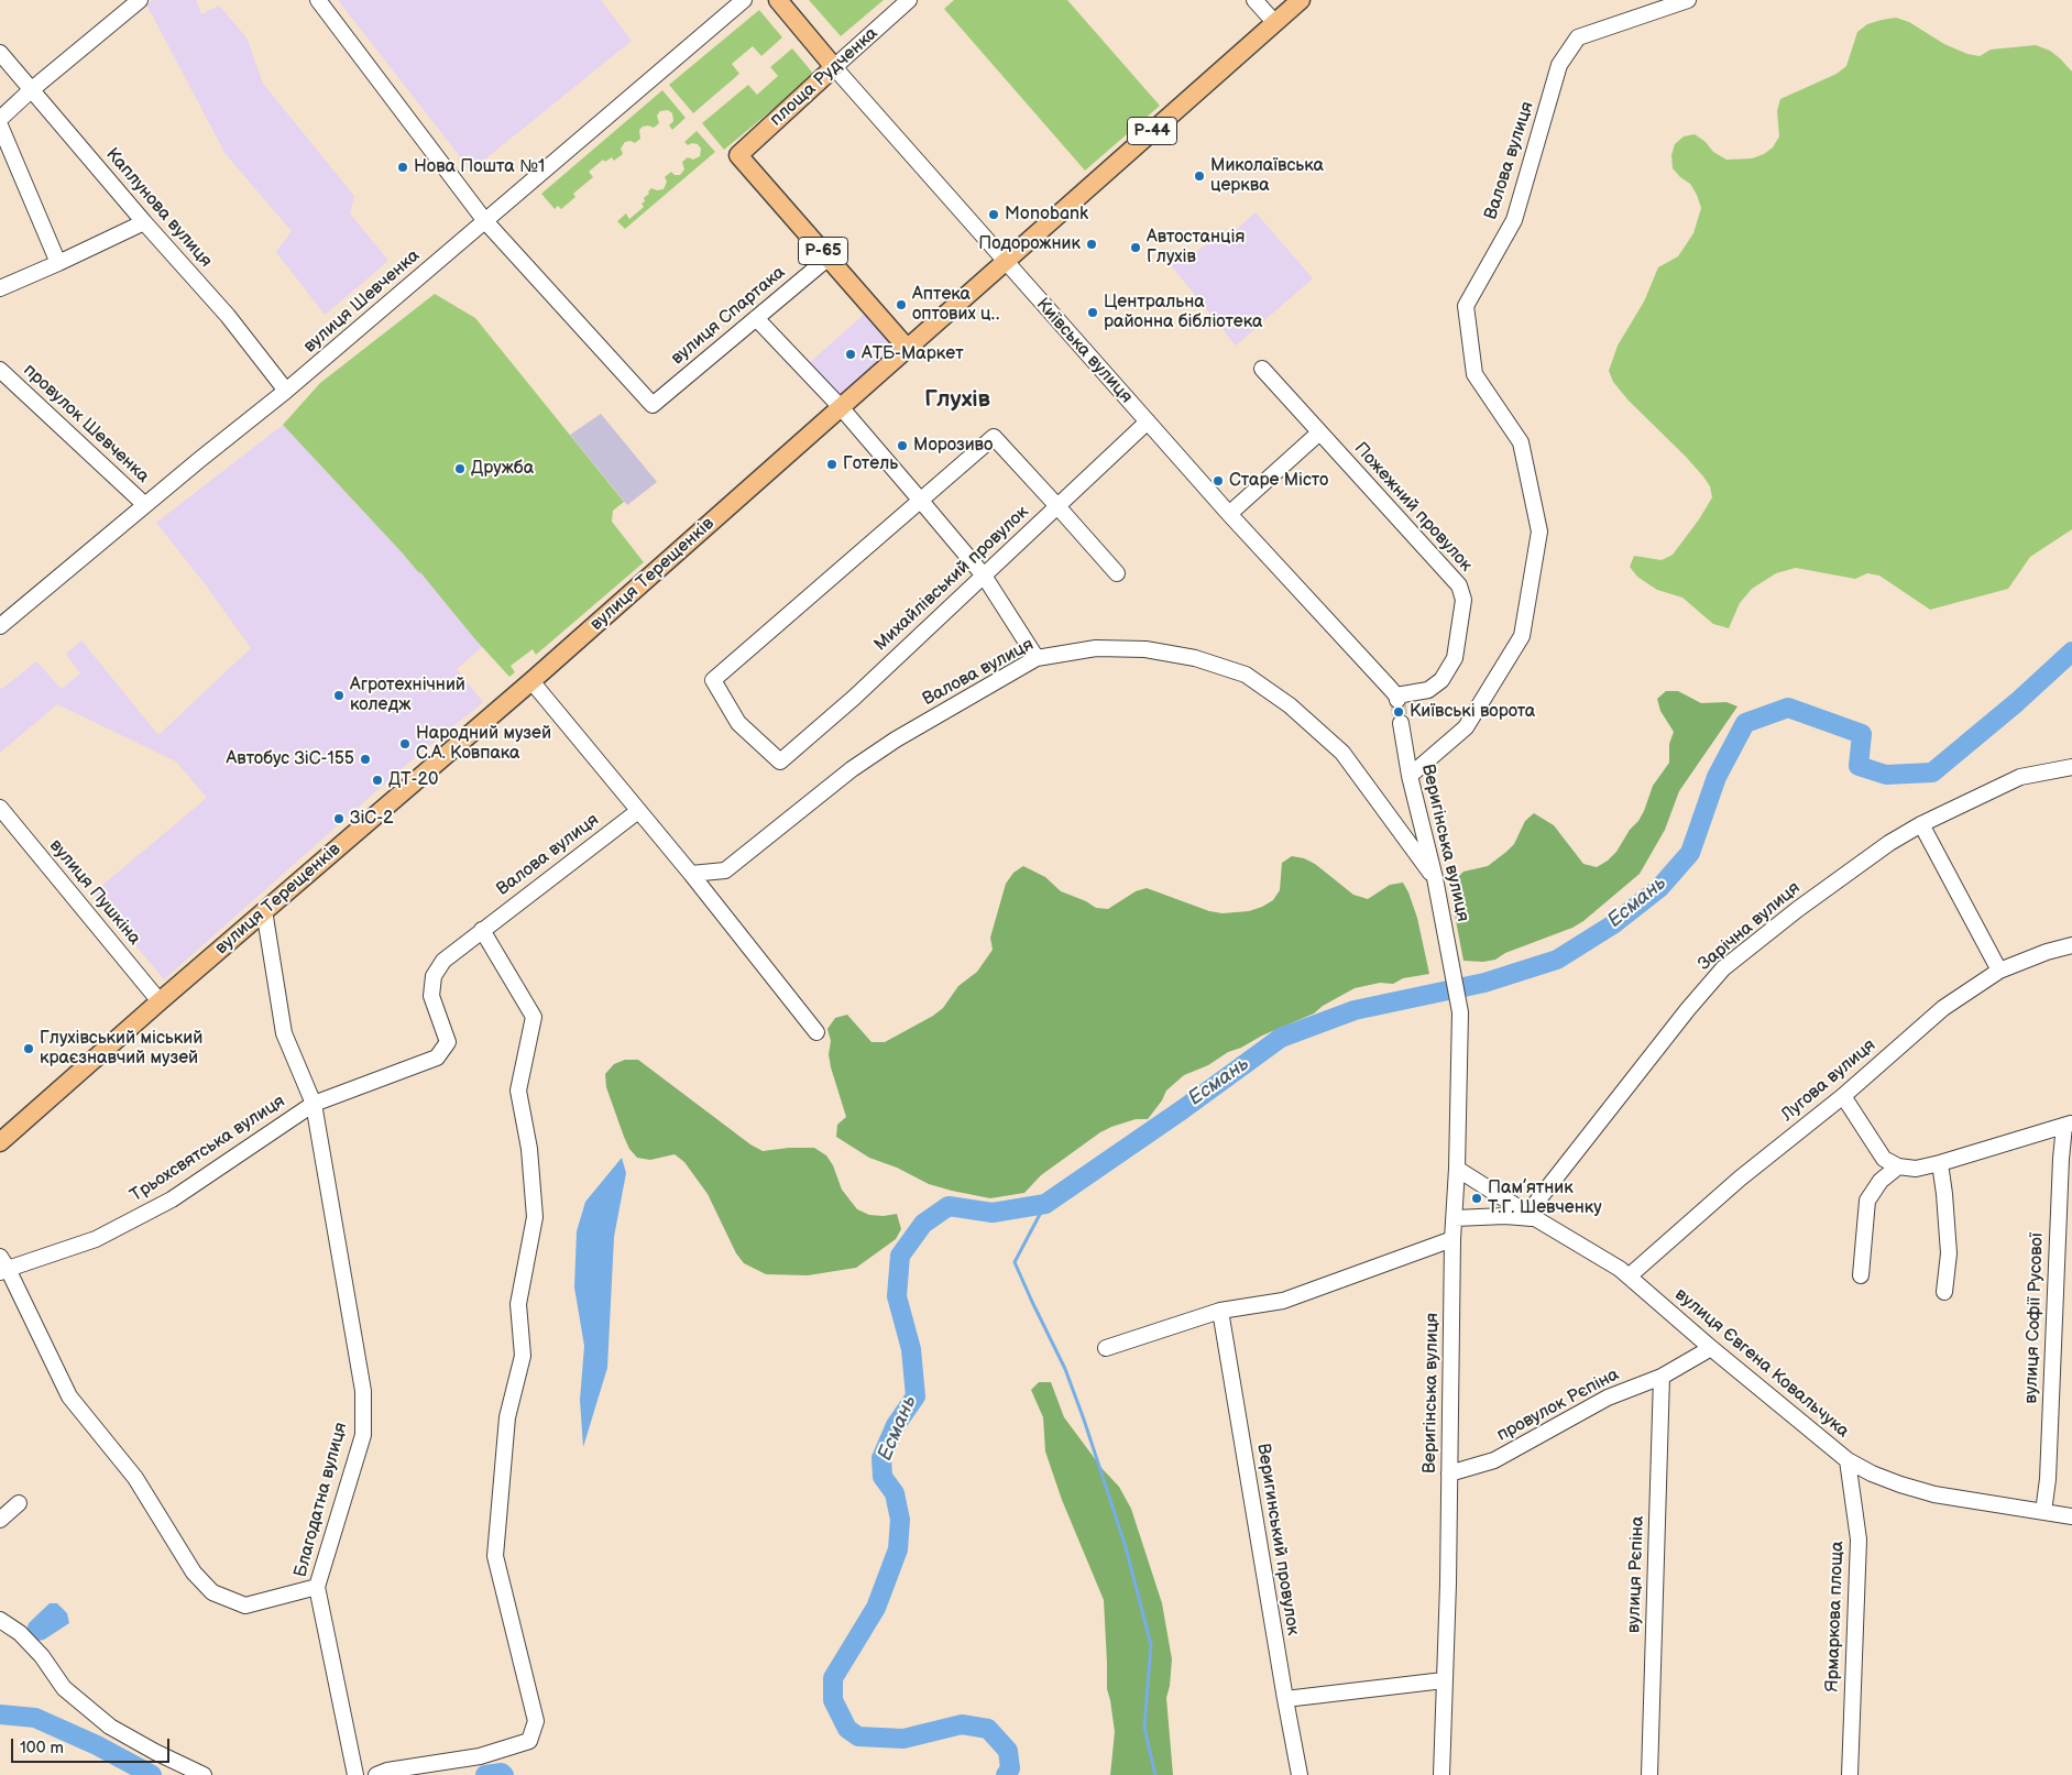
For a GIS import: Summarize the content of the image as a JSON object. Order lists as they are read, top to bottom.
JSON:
{
  "streets": {
    "main road": [
      "площа Рудченка",
      "Р-44",
      "Р-65",
      "Київська вулиця",
      "вулиця Терещенків"
    ],
    "street": [
      "Валова вулиця",
      "Каплунова вулиця",
      "вулиця Шевченка",
      "вулиця Спартака",
      "провулок Шевченка",
      "Пожежний провулок",
      "Михайлівський провулок",
      "Веригінська вулиця",
      "вулиця Пушкіна",
      "Зарічна вулиця",
      "Лугова вулиця",
      "Трьохсвятська вулиця",
      "вулиця Софії Русової",
      "вулиця Євгена Ковальчука",
      "провулок Рєпіна",
      "Благодатна вулиця",
      "Веригинський провулок",
      "вулиця Рєпіна",
      "Ярмаркова площа"
    ]
  },
  "crossings": [
    ["площа Рудченка", "Р-65"],
    ["площа Рудченка", "вулиця Спартака"],
    ["площа Рудченка", "Київська вулиця"],
    ["Валова вулиця", "Веригінська вулиця"],
    ["Каплунова вулиця", "вулиця Шевченка"],
    ["Р-65", "вулиця Спартака"],
    ["Р-65", "вулиця Терещенків"],
    ["вулиця Шевченка", "вулиця Спартака"],
    ["вулиця Шевченка", "провулок Шевченка"],
    ["Київська вулиця", "Пожежний провулок"],
    ["Київська вулиця", "вулиця Терещенків"],
    ["Київська вулиця", "Михайлівський провулок"],
    ["вулиця Терещенків", "вулиця Пушкіна"],
    ["вулиця Терещенків", "Благодатна вулиця"],
    ["Веригінська вулиця", "вулиця Євгена Ковальчука"],
    ["Веригінська вулиця", "провулок Рєпіна"],
    ["Зарічна вулиця", "вулиця Євгена Ковальчука"],
    ["Лугова вулиця", "вулиця Євгена Ковальчука"],
    ["Трьохсвятська вулиця", "Благодатна вулиця"],
    ["вулиця Софії Русової", "вулиця Євгена Ковальчука"],
    ["вулиця Євгена Ковальчука", "провулок Рєпіна"],
    ["вулиця Євгена Ковальчука", "Ярмаркова площа"],
    ["провулок Рєпіна", "вулиця Рєпіна"]
  ],
  "districts": ["Глухів"],
  "water": ["Есмань"],
  "places": [
    "Нова Пошта №1",
    "Миколаївська церква",
    "Monobank",
    "Подорожник",
    "Автостанція Глухів",
    "Аптека оптових ц‥",
    "Центральна районна бібліотека",
    "АТБ-Маркет",
    "Морозиво",
    "Готель",
    "Дружба",
    "Старе Місто",
    "Агротехнічний коледж",
    "Київські ворота",
    "Народний музей С.А. Ковпака",
    "Автобус ЗіС-155",
    "ДТ-20",
    "ЗіС-2",
    "Глухівський міський краєзнавчий музей",
    "Пам’ятник Т.Г. Шевченку"
  ],
  "scale_bar": "100 m"
}
